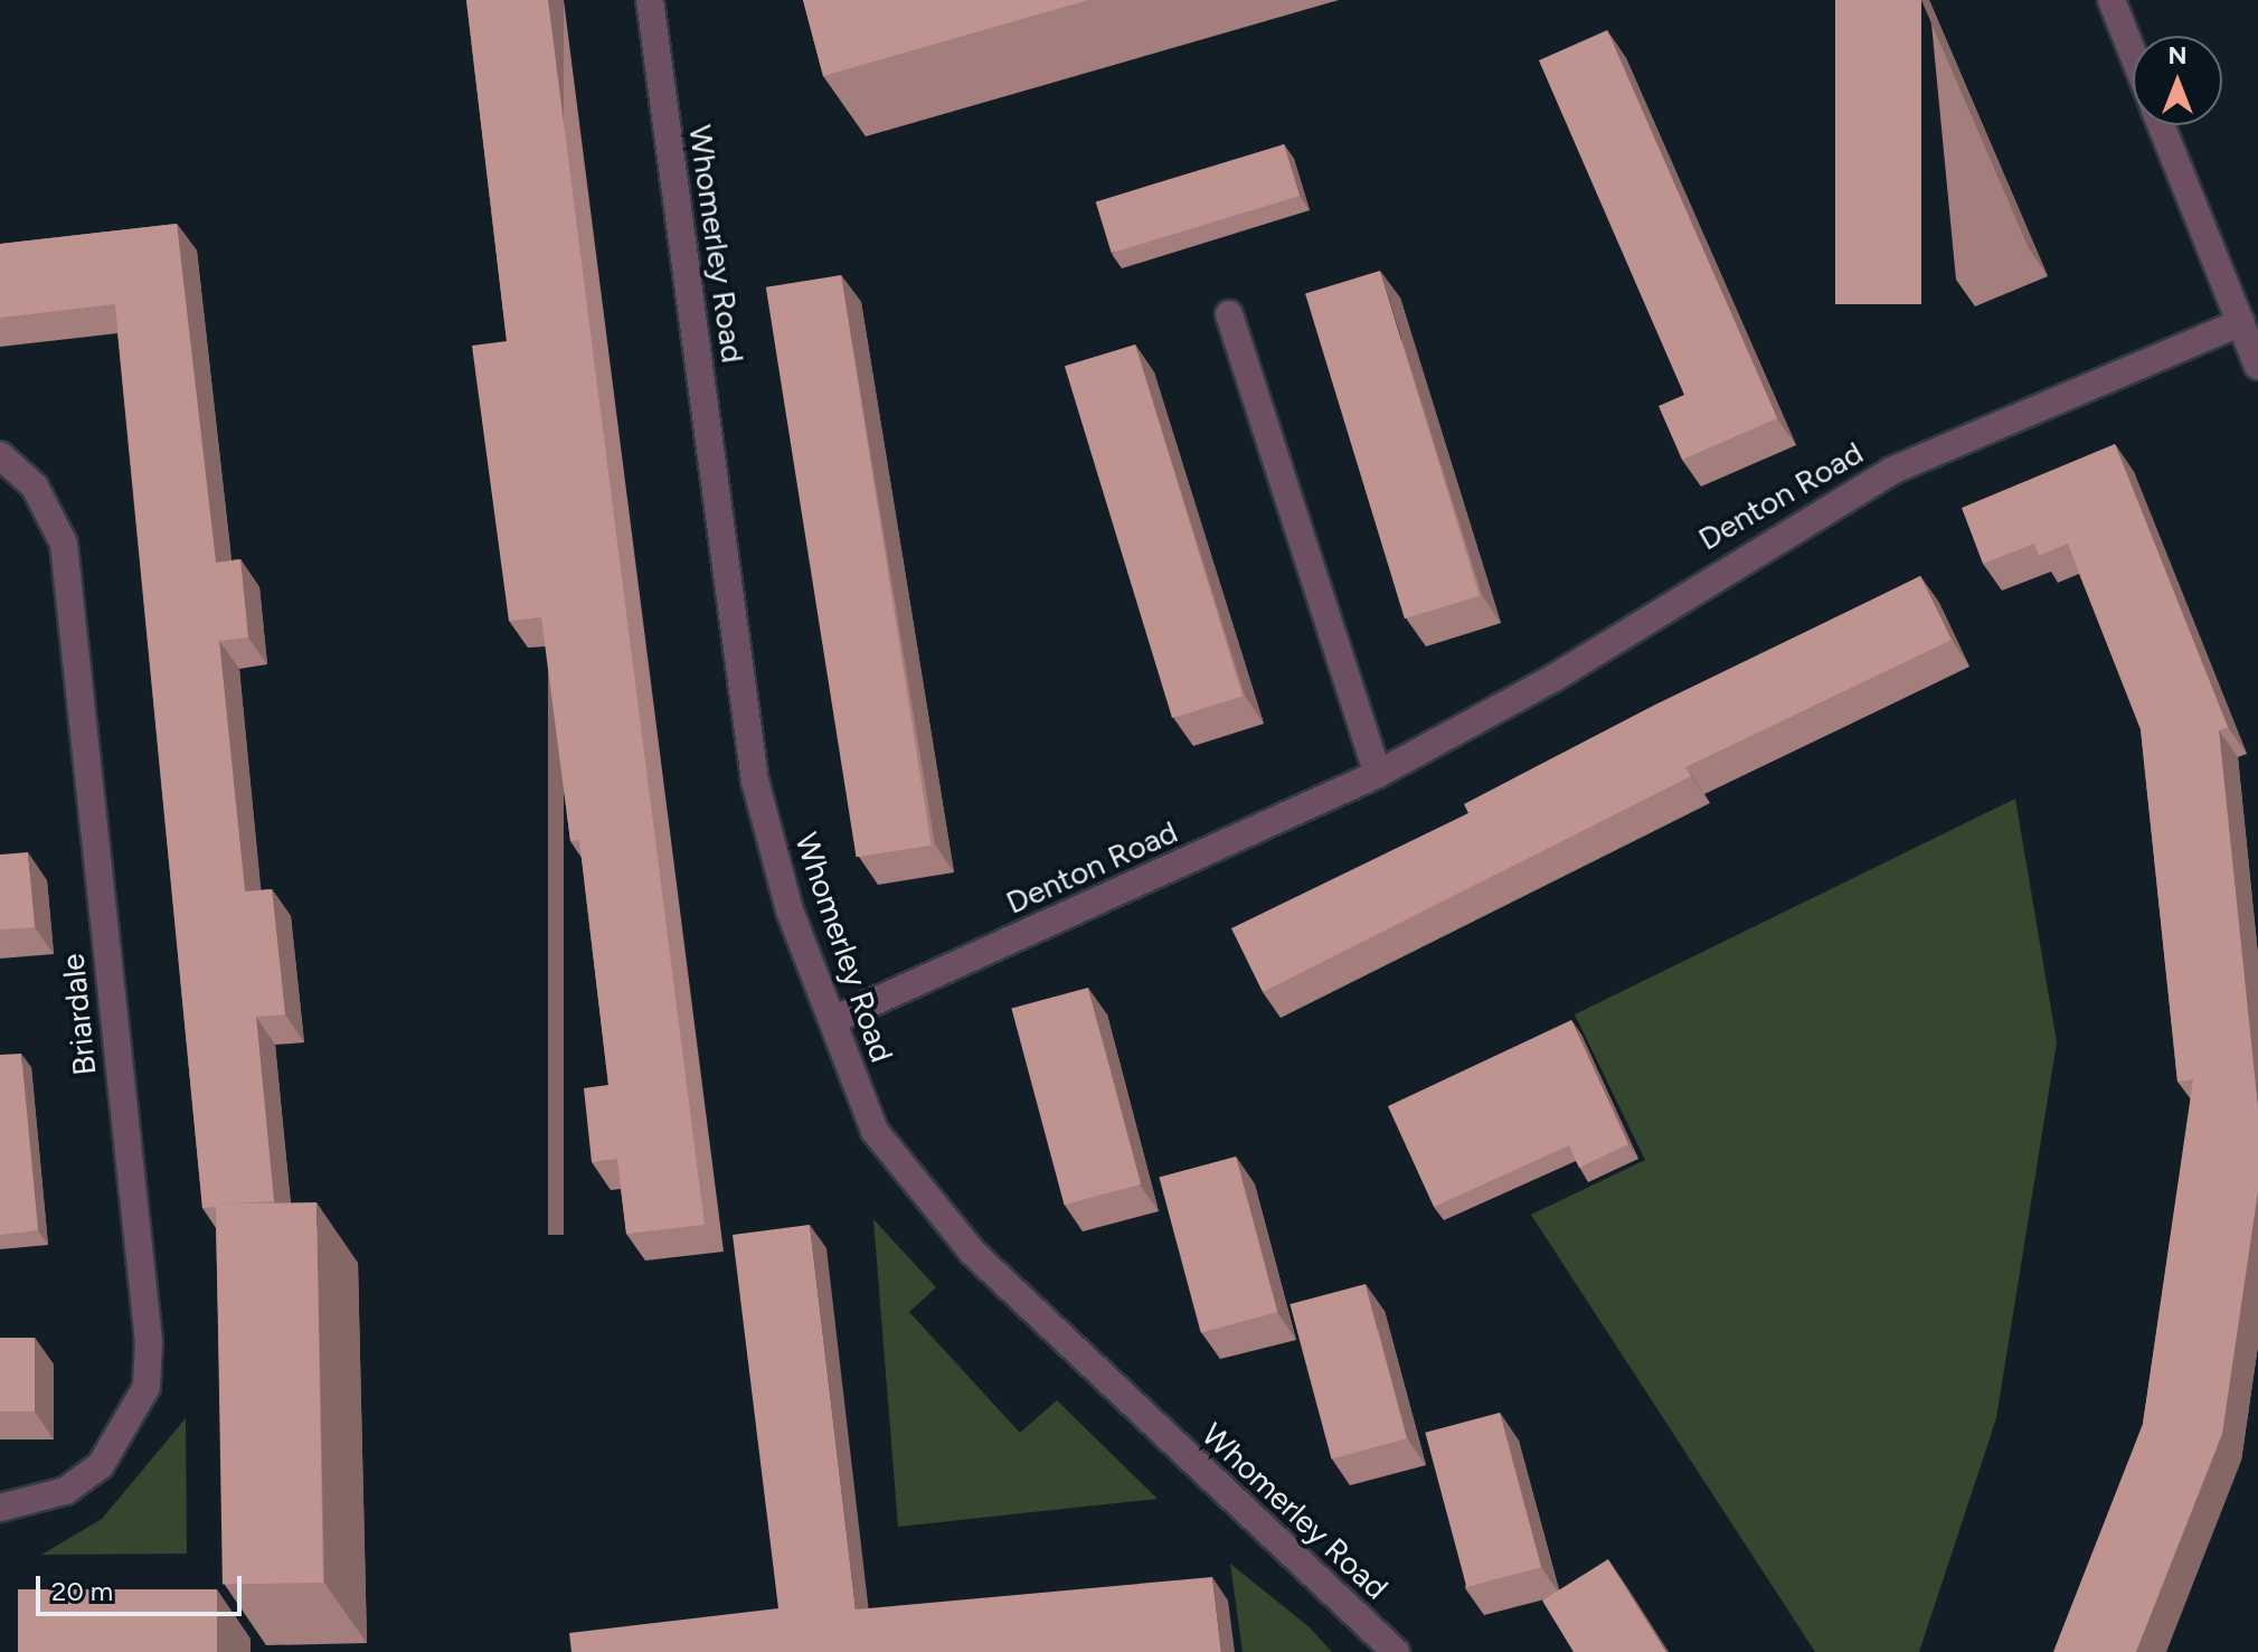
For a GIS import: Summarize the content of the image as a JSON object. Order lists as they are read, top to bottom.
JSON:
{
  "streets": {
    "street": ["Whomerley Road", "Denton Road", "Briardale"]
  },
  "crossings": [
    ["Whomerley Road", "Denton Road"]
  ],
  "scale_bar": "20 m",
  "north": "top"
}
